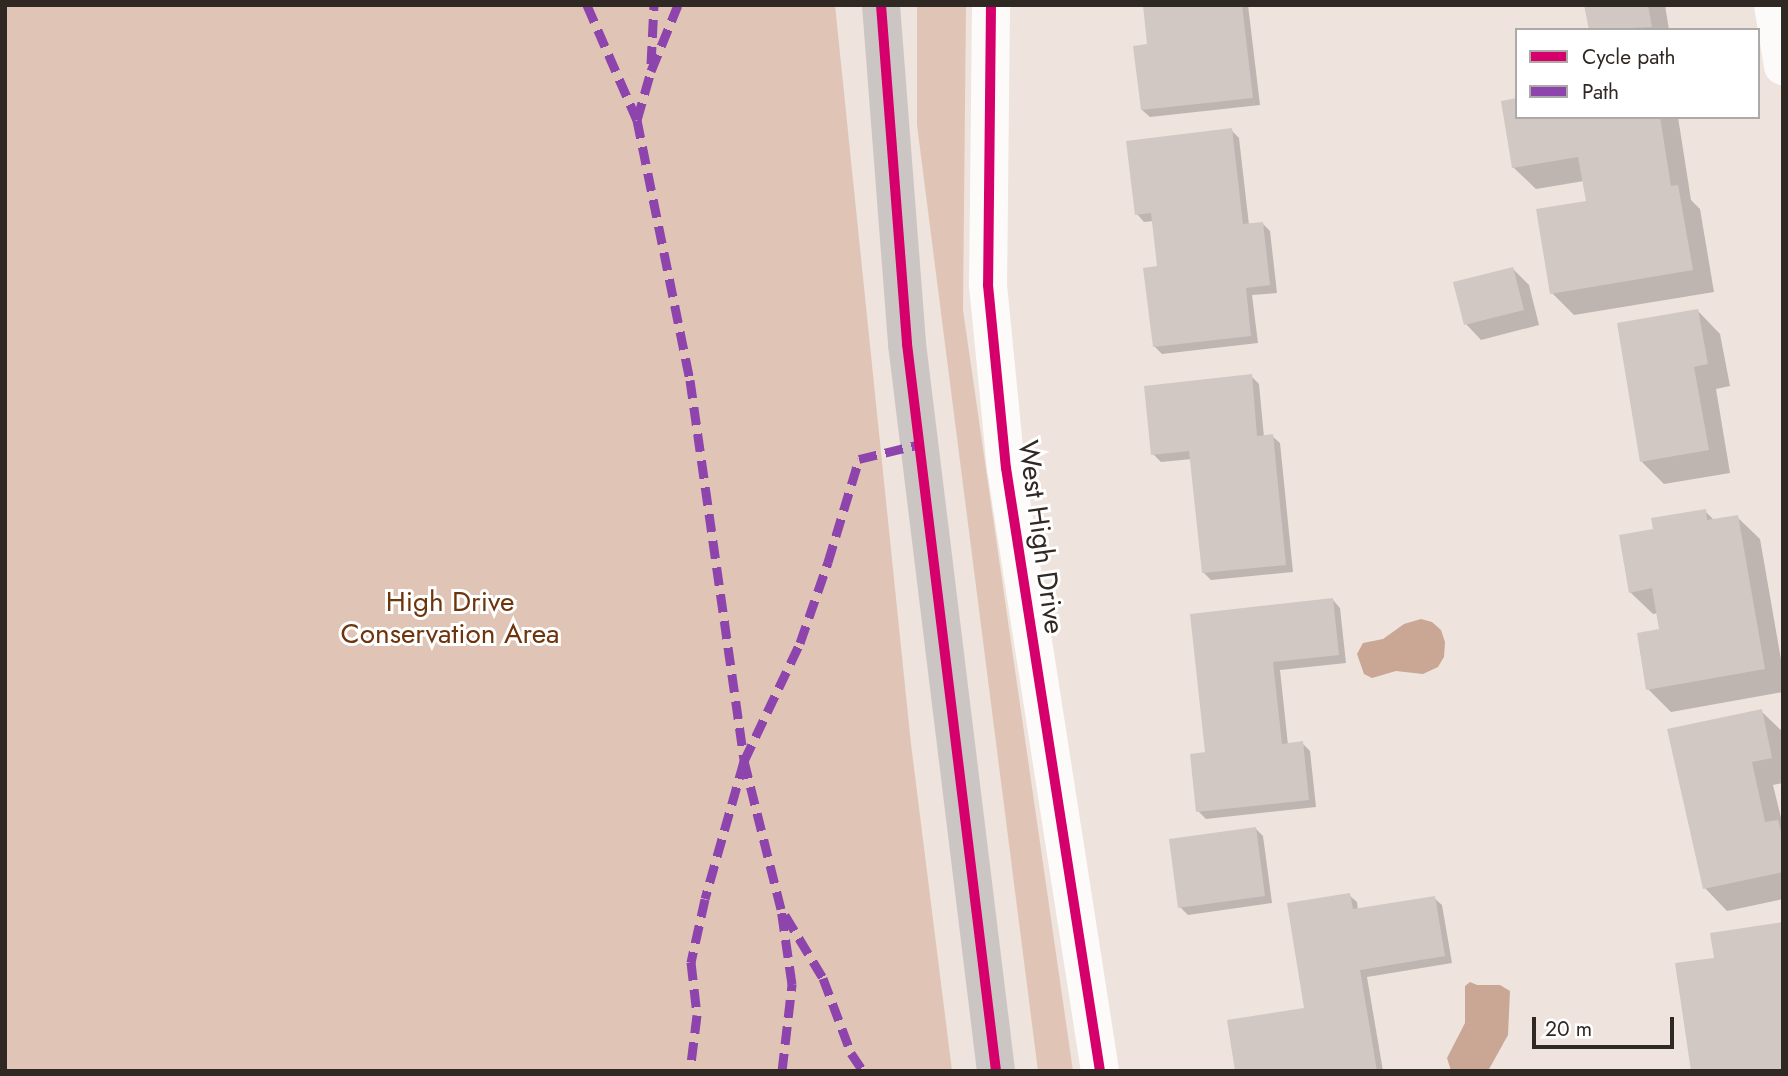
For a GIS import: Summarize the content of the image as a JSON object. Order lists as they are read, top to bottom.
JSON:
{
  "streets": {
    "street": ["West High Drive"]
  },
  "parks": ["High Drive Conservation Area"],
  "legend": ["Cycle path", "Path"],
  "scale_bar": "20 m"
}
